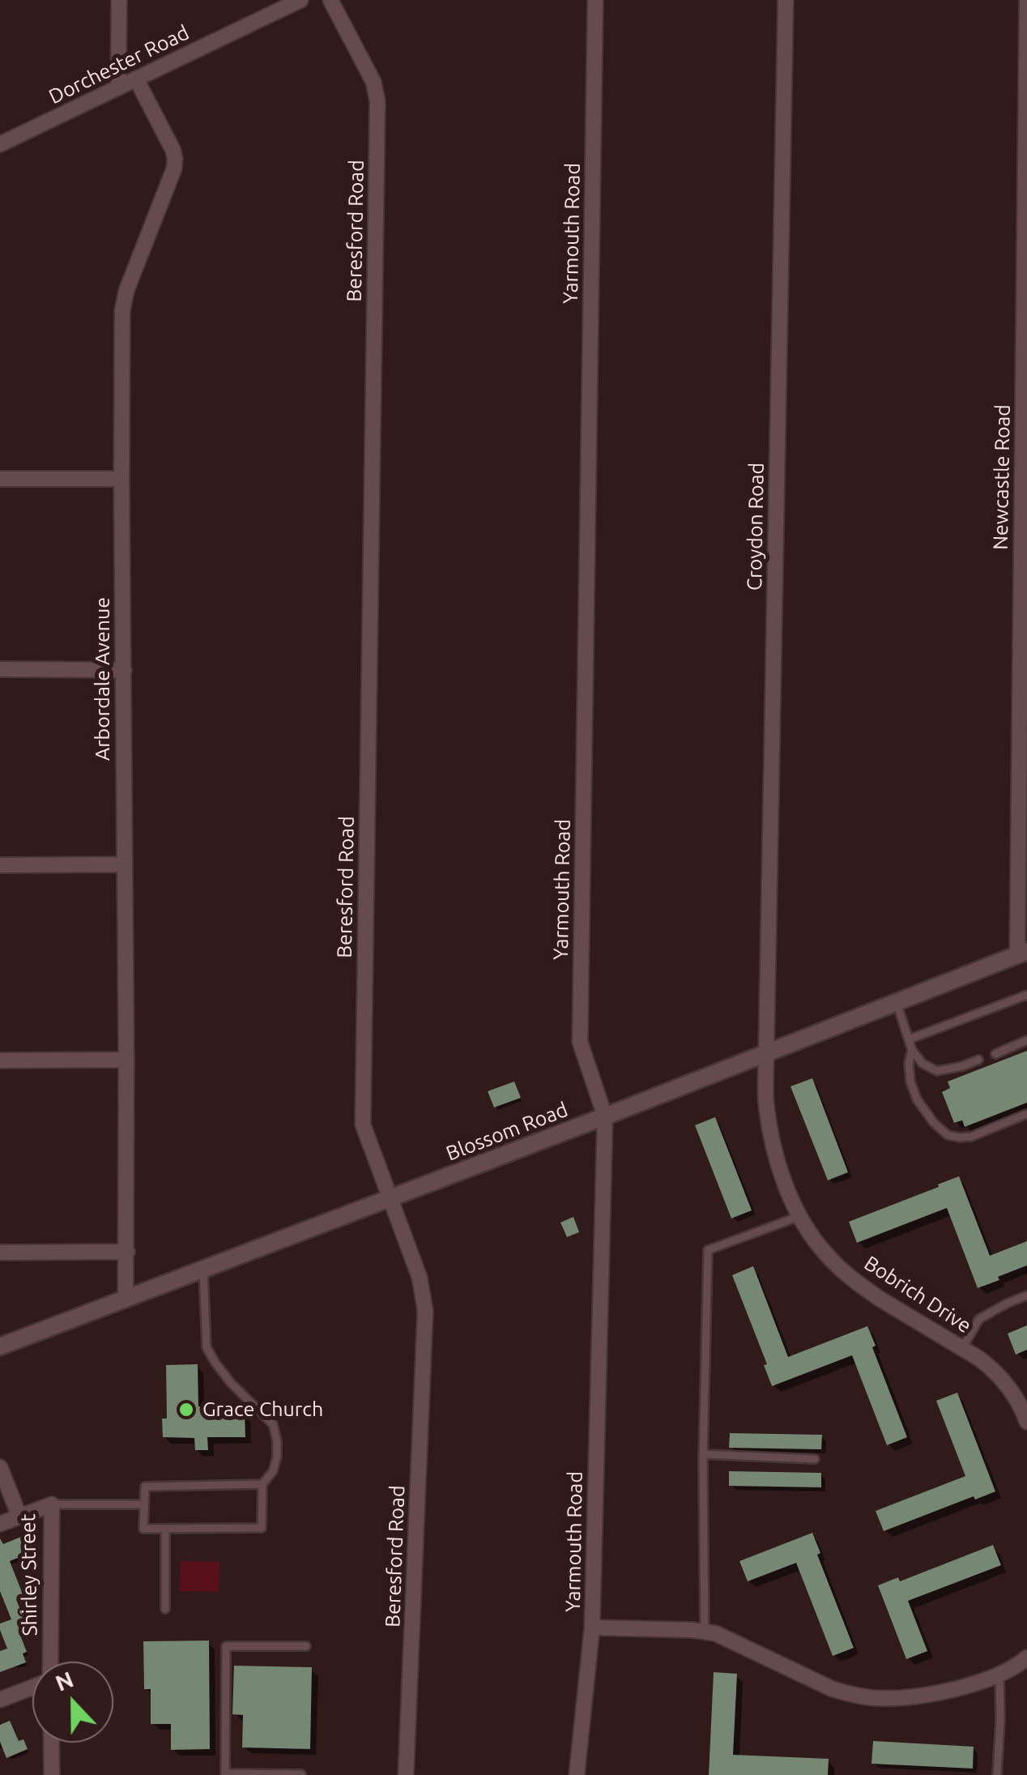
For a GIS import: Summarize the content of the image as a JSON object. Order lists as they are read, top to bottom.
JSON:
{
  "streets": {
    "street": [
      "Dorchester Road",
      "Beresford Road",
      "Yarmouth Road",
      "Newcastle Road",
      "Croydon Road",
      "Arbordale Avenue",
      "Blossom Road",
      "Bobrich Drive",
      "Shirley Street"
    ]
  },
  "crossings": [
    ["Dorchester Road", "Arbordale Avenue"],
    ["Beresford Road", "Blossom Road"],
    ["Yarmouth Road", "Blossom Road"],
    ["Newcastle Road", "Blossom Road"],
    ["Croydon Road", "Blossom Road"],
    ["Croydon Road", "Bobrich Drive"],
    ["Arbordale Avenue", "Blossom Road"],
    ["Blossom Road", "Bobrich Drive"]
  ],
  "places": ["Grace Church"],
  "north": "top"
}
